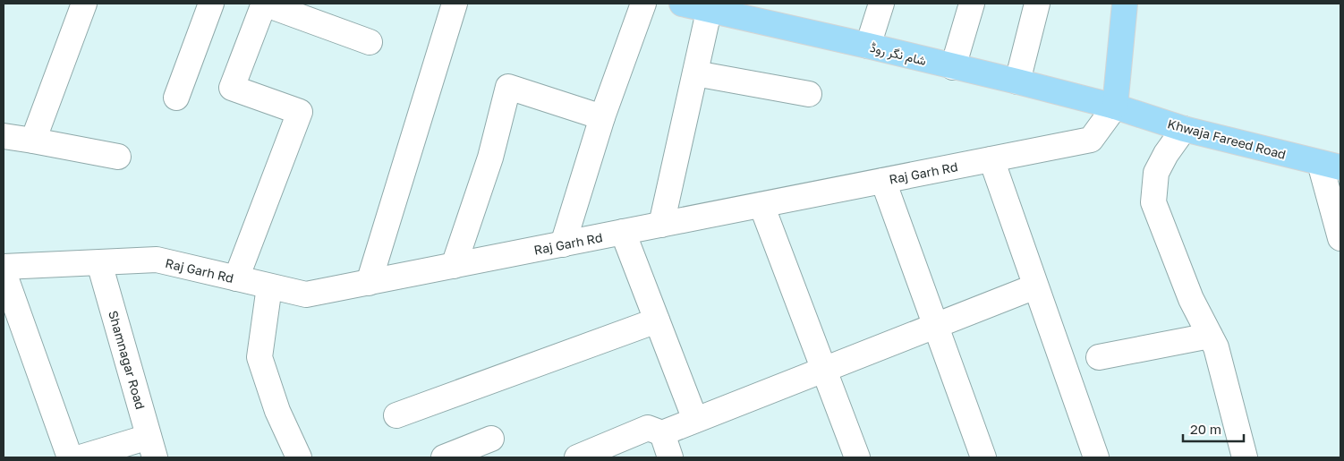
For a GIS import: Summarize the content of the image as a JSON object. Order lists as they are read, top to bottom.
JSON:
{
  "streets": {
    "main road": ["شام نگر روڈ", "Khwaja Fareed Road"],
    "street": ["Raj Garh Rd", "Shamnagar Road"]
  },
  "crossings": [
    ["شام نگر روڈ", "Khwaja Fareed Road"],
    ["شام نگر روڈ", "Raj Garh Rd"],
    ["Khwaja Fareed Road", "Raj Garh Rd"],
    ["Raj Garh Rd", "Shamnagar Road"]
  ],
  "scale_bar": "20 m"
}
